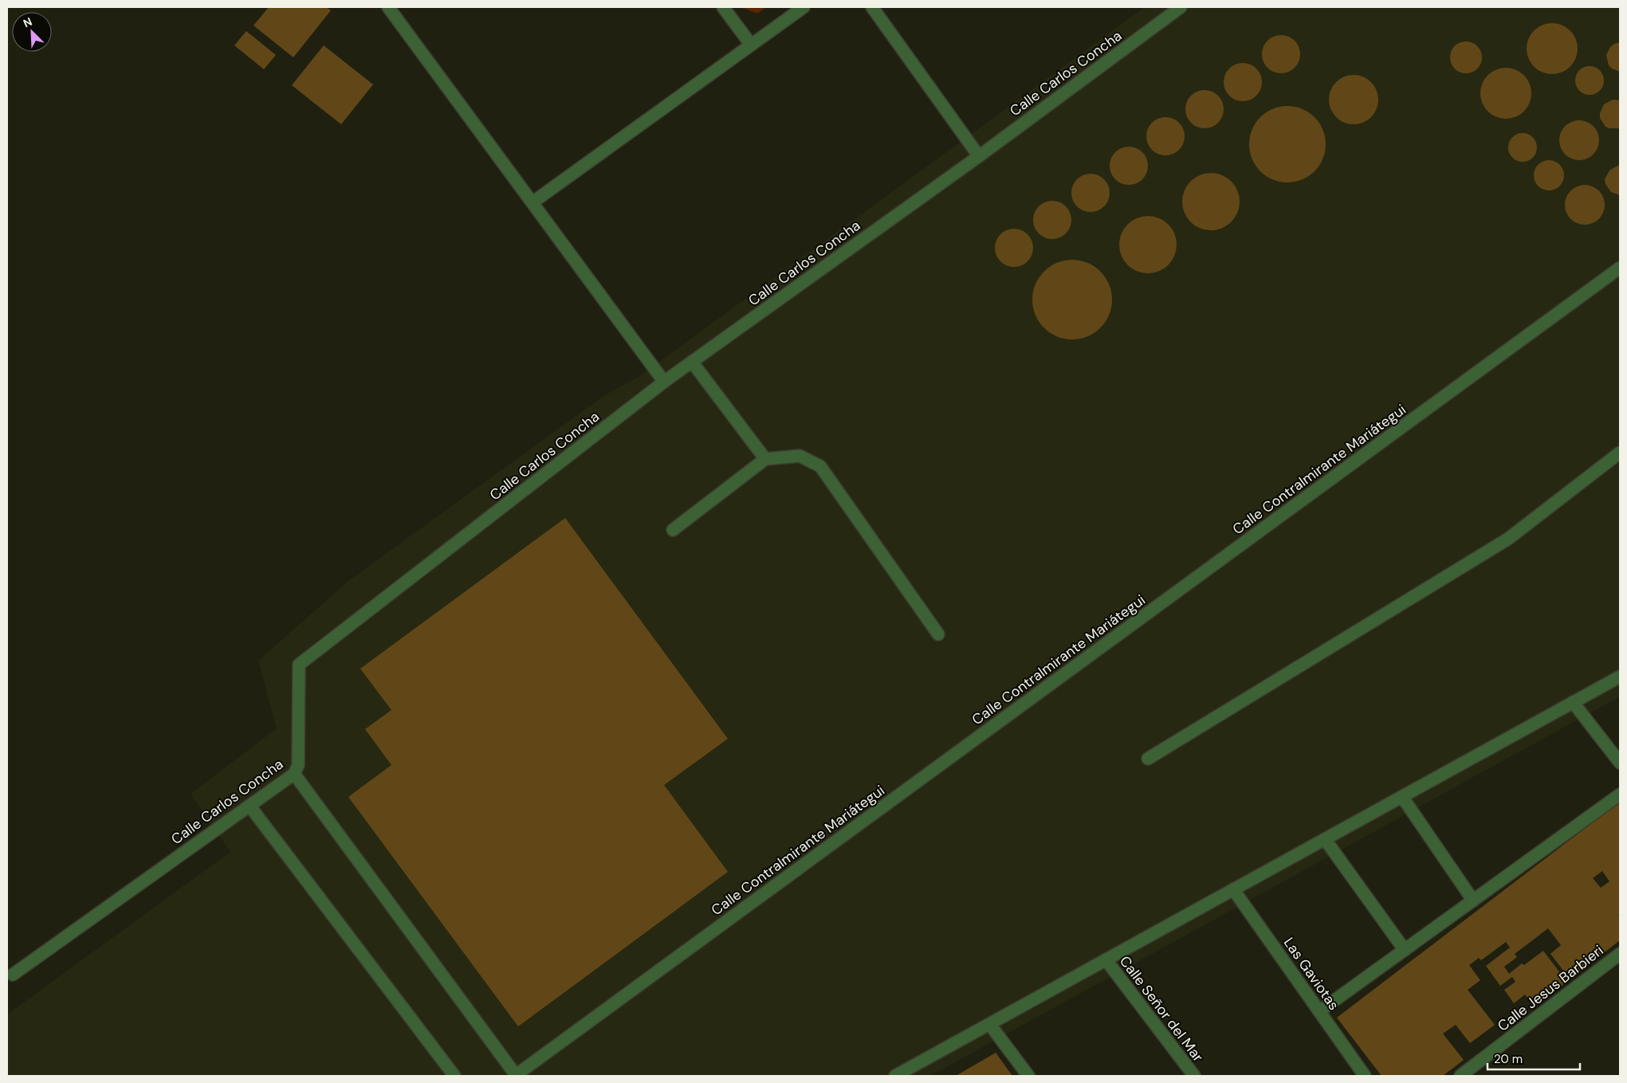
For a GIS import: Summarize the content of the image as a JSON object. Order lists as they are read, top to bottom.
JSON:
{
  "streets": {
    "street": [
      "Calle Carlos Concha",
      "Calle Contralmirante Mariátegui",
      "Las Gaviotas",
      "Calle Jesus Barbieri",
      "Calle Señor del Mar"
    ]
  },
  "scale_bar": "20 m",
  "north": "top left"
}
